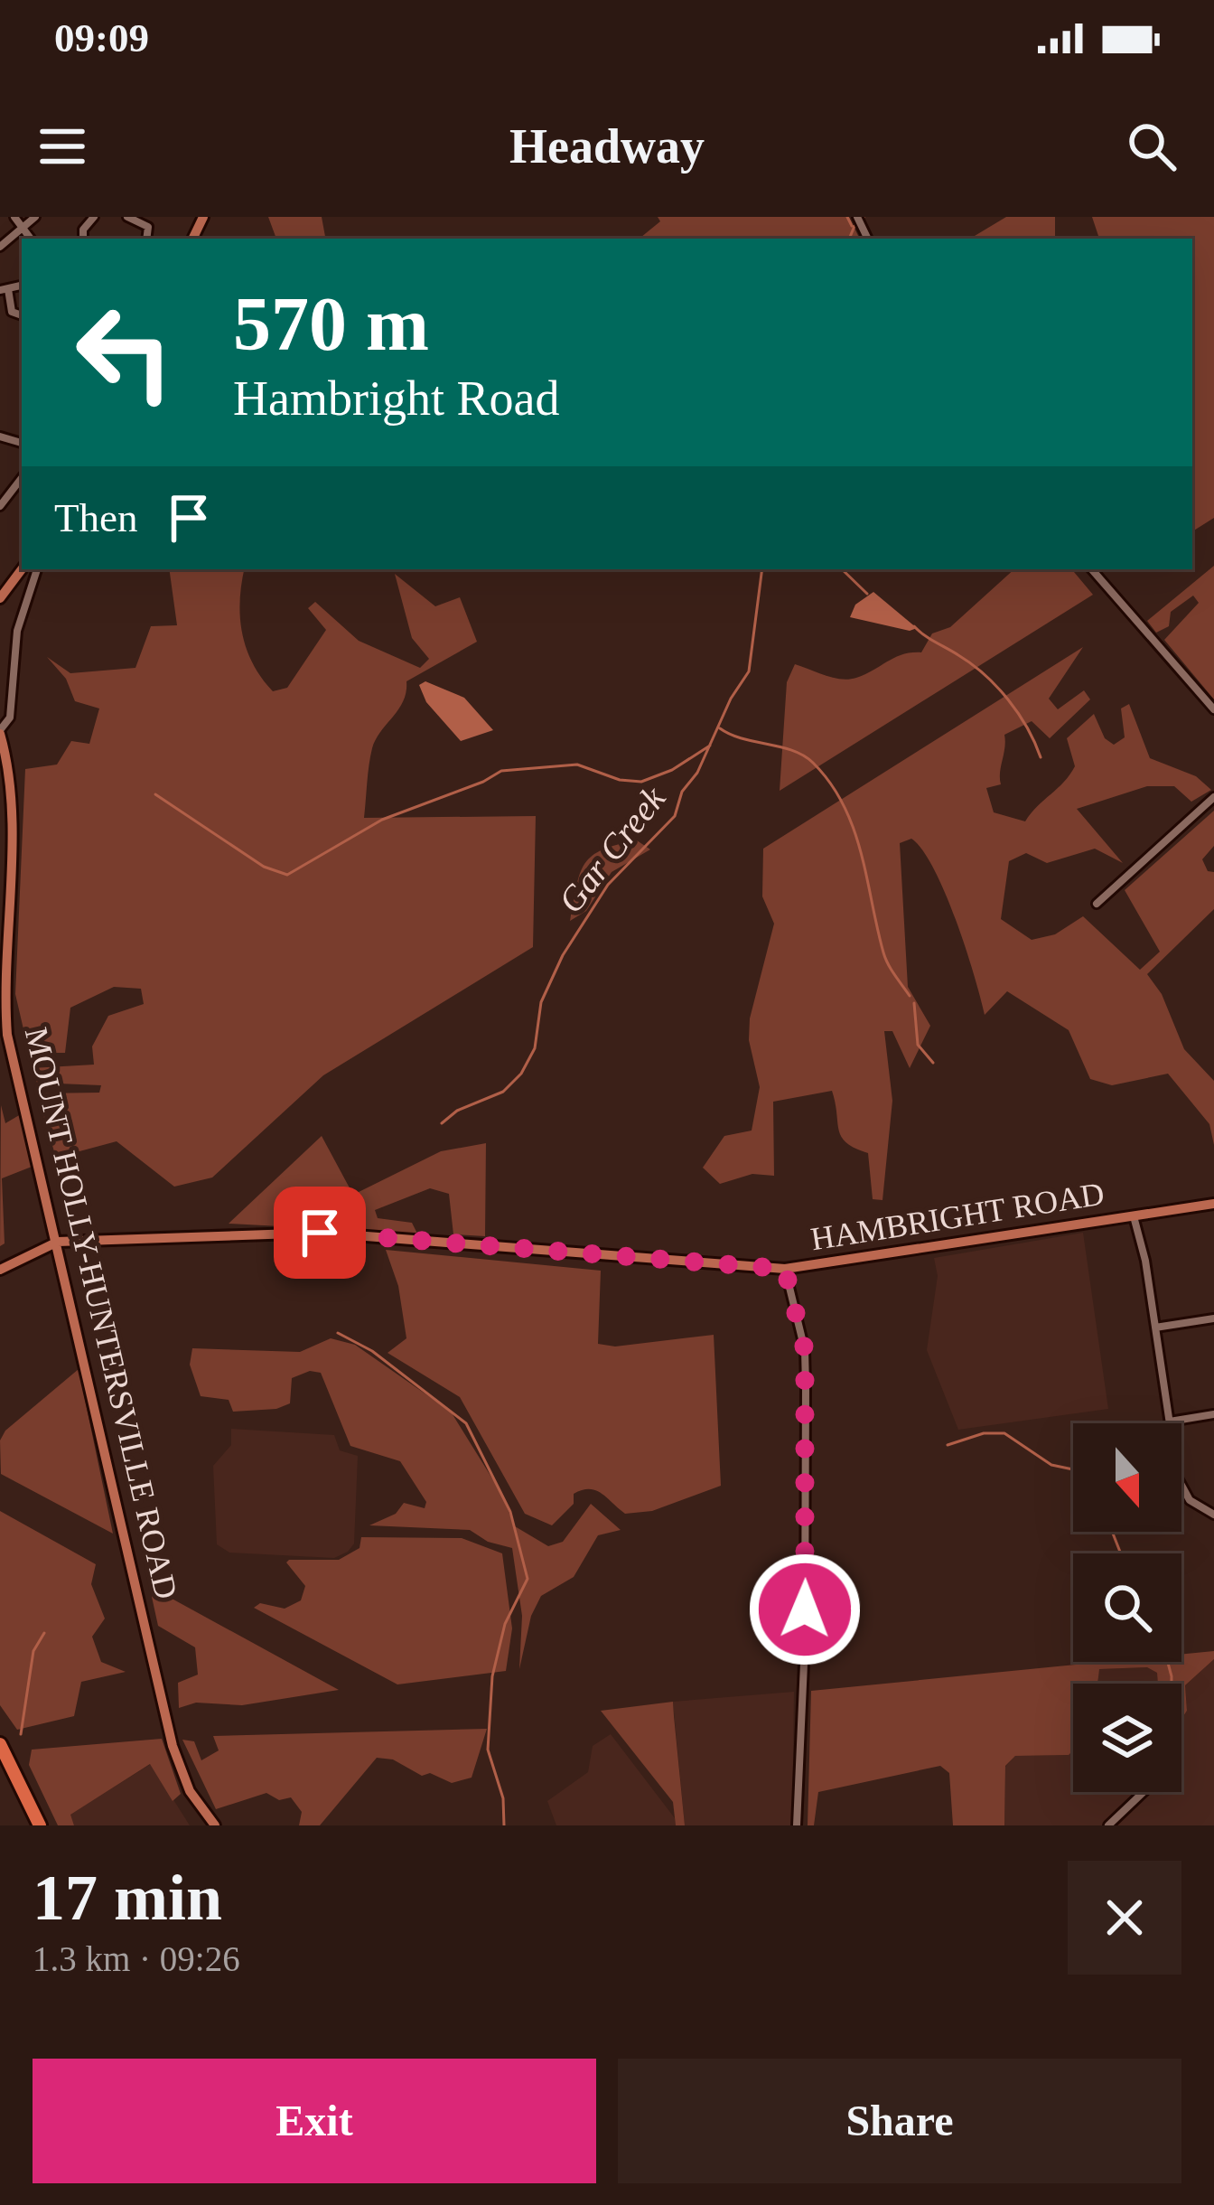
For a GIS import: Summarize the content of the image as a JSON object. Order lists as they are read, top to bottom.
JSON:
{
  "streets": {
    "main road": ["HAMBRIGHT ROAD", "MOUNT HOLLY-HUNTERSVILLE ROAD"]
  },
  "crossings": [
    ["HAMBRIGHT ROAD", "MOUNT HOLLY-HUNTERSVILLE ROAD"]
  ],
  "water": ["Gar Creek"],
  "north": "bottom",
  "page": {
    "status": "09:09",
    "header": "Headway",
    "turn": ["570 m", "Hambright Road"],
    "then": "Then",
    "heading": ["17 min", "1.3 km · 09:26"],
    "buttons": ["Exit", "Share"]
  }
}
